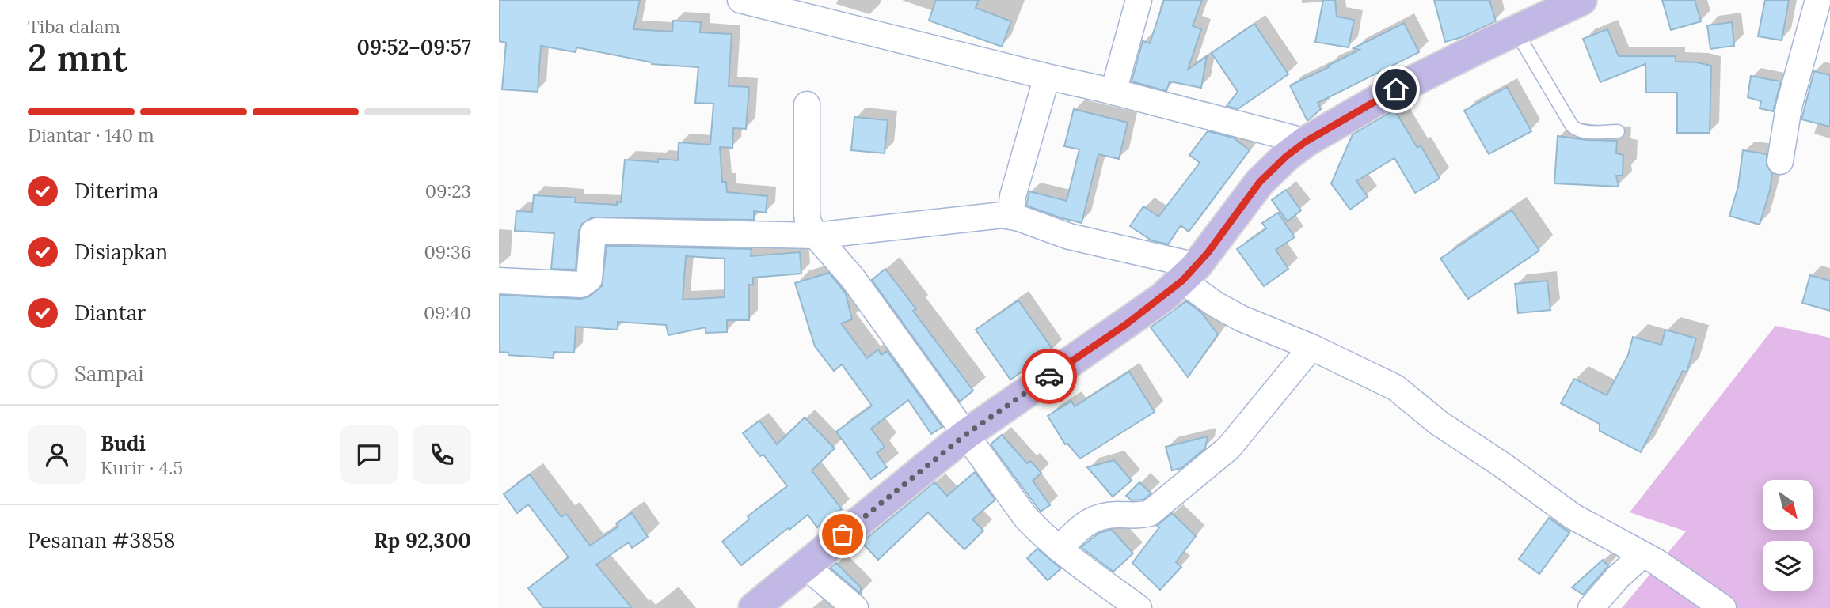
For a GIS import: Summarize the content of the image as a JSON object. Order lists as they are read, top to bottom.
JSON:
{
  "north": "bottom right",
  "page": {
    "heading": ["2 mnt", "Tiba dalam", "09:52–09:57"],
    "panel": [
      "Budi",
      "Kurir · 4.5",
      "Pesanan #3858",
      "Rp 92,300"
    ],
    "bar": "Diantar · 140 m",
    "list": [
      ["Diterima", "09:23"],
      ["Disiapkan", "09:36"],
      ["Diantar", "09:40"],
      "Sampai"
    ]
  }
}
